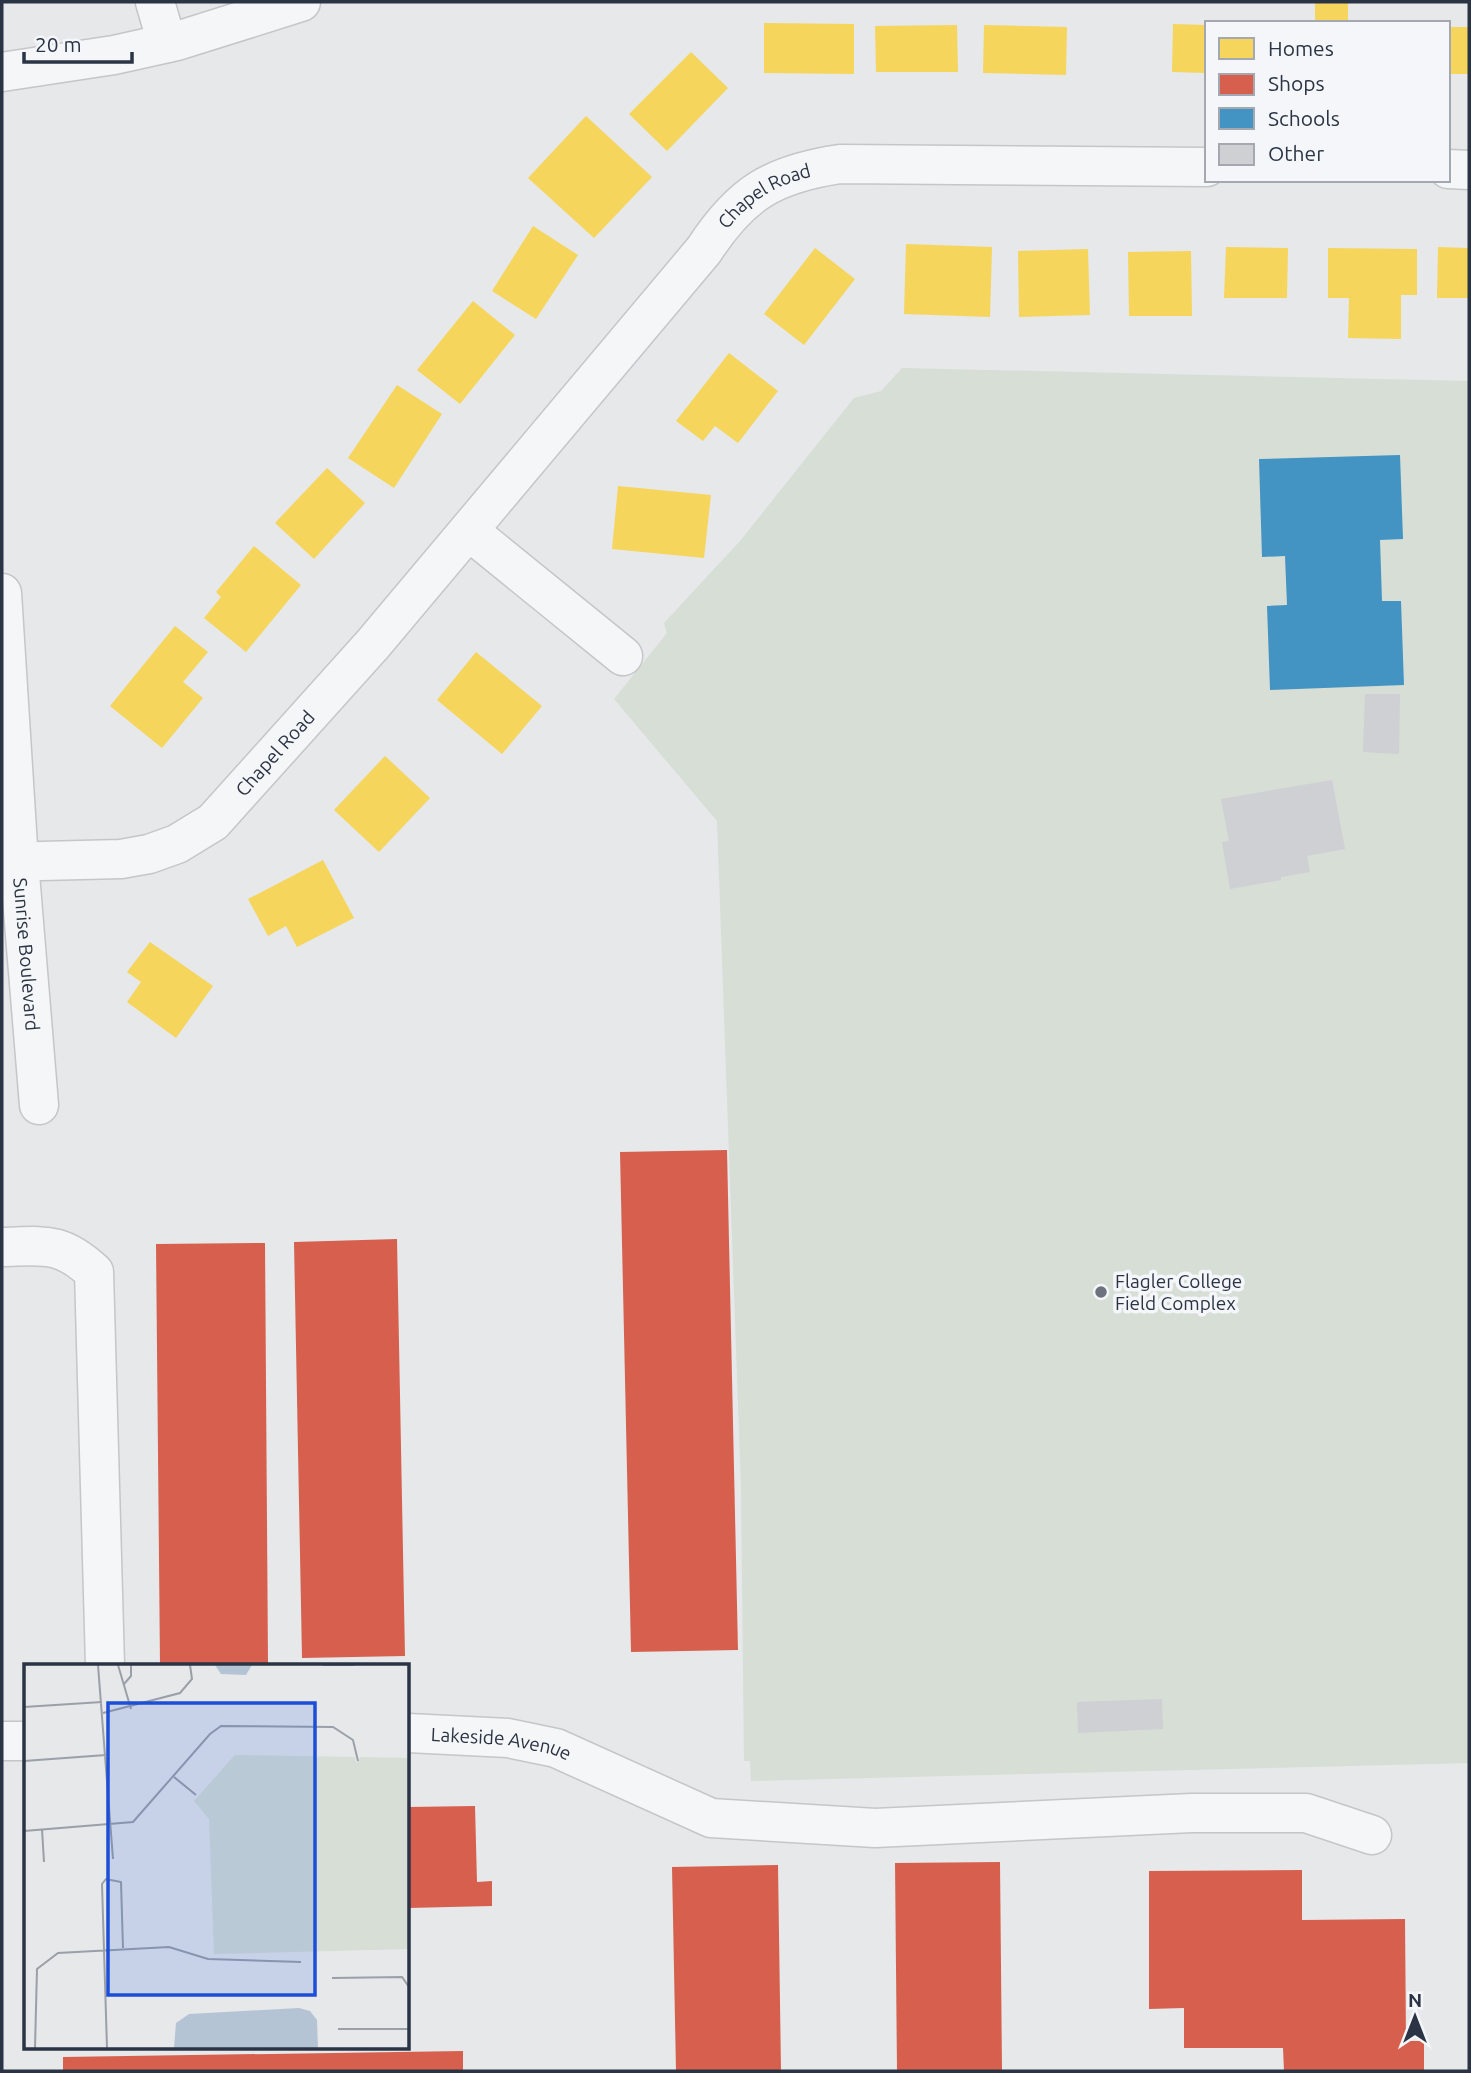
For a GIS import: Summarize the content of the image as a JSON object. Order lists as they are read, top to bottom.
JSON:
{
  "streets": {
    "street": ["Chapel Road", "Sunrise Boulevard", "Lakeside Avenue"]
  },
  "crossings": [
    ["Chapel Road", "Sunrise Boulevard"]
  ],
  "places": ["Flagler College Field Complex"],
  "legend": [
    "Homes",
    "Shops",
    "Schools",
    "Other"
  ],
  "scale_bar": "20 m",
  "north": "top"
}
